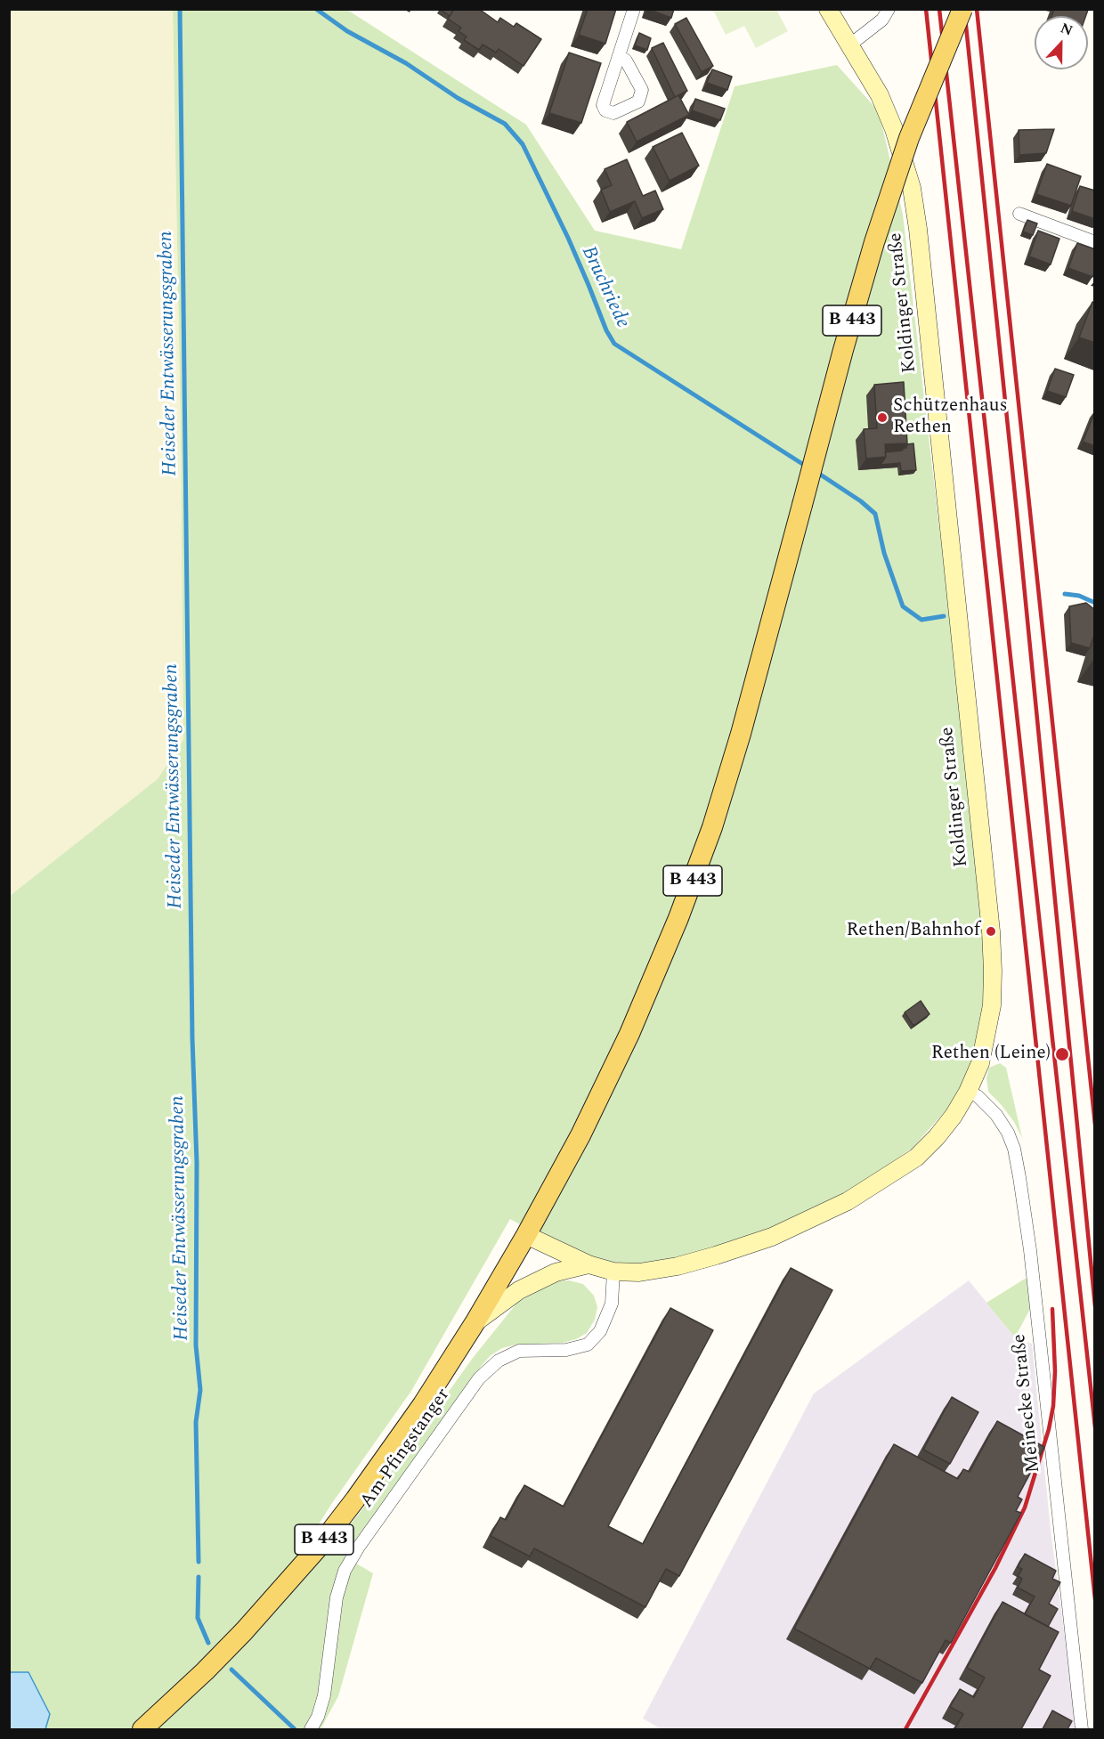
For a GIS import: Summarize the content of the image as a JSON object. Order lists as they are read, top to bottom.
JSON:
{
  "streets": {
    "main road": ["B 443"],
    "street": ["Koldinger Straße", "Meinecke Straße", "Am Pfingstanger"]
  },
  "crossings": [
    ["Koldinger Straße", "B 443"],
    ["Koldinger Straße", "Meinecke Straße"],
    ["Koldinger Straße", "Am Pfingstanger"]
  ],
  "water": ["Bruchriede", "Heiseder Entwässerungsgraben"],
  "places": ["Schützenhaus Rethen", "Rethen/Bahnhof", "Rethen (Leine)"],
  "north": "top"
}
